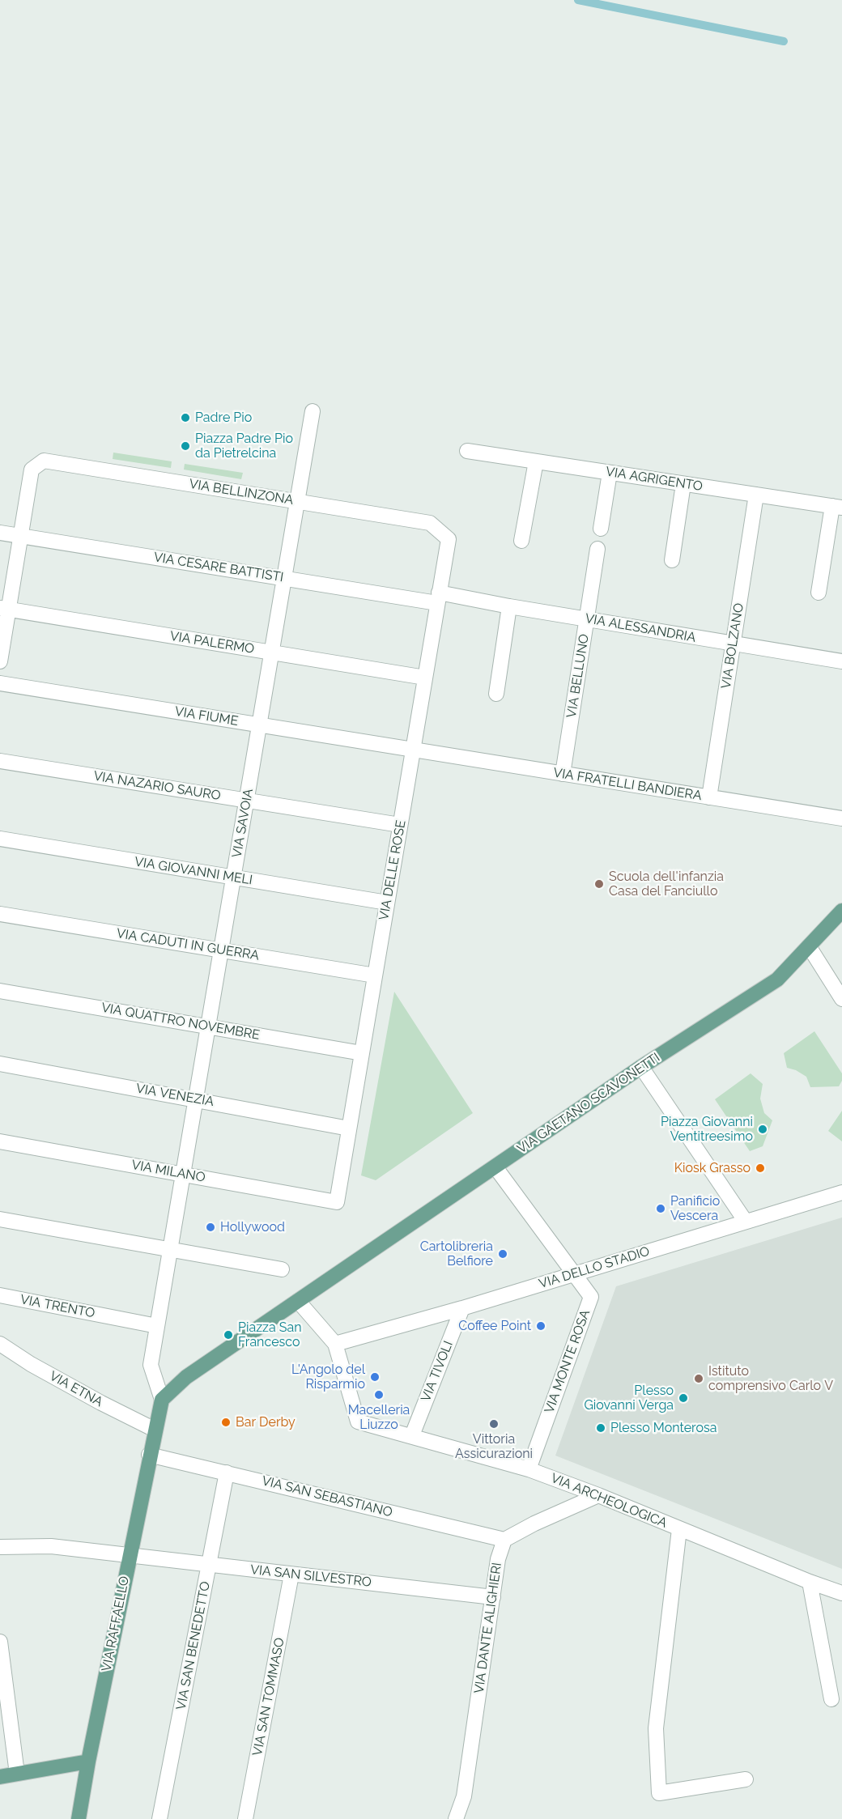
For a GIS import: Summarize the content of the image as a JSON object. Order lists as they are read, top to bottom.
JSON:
{
  "streets": {
    "main road": ["VIA GAETANO SCAVONETTI", "VIA RAFFAELLO"],
    "street": [
      "VIA AGRIGENTO",
      "VIA BELLINZONA",
      "VIA CESARE BATTISTI",
      "VIA ALESSANDRIA",
      "VIA PALERMO",
      "VIA BOLZANO",
      "VIA BELLUNO",
      "VIA FIUME",
      "VIA FRATELLI BANDIERA",
      "VIA NAZARIO SAURO",
      "VIA SAVOIA",
      "VIA DELLE ROSE",
      "VIA GIOVANNI MELI",
      "VIA CADUTI IN GUERRA",
      "VIA QUATTRO NOVEMBRE",
      "VIA VENEZIA",
      "VIA MILANO",
      "VIA DELLO STADIO",
      "VIA TRENTO",
      "VIA MONTE ROSA",
      "VIA TIVOLI",
      "VIA ETNA",
      "VIA SAN SEBASTIANO",
      "VIA ARCHEOLOGICA",
      "VIA SAN SILVESTRO",
      "VIA DANTE ALIGHIERI",
      "VIA SAN BENEDETTO",
      "VIA SAN TOMMASO"
    ]
  },
  "crossings": [
    ["VIA AGRIGENTO", "VIA BOLZANO"],
    ["VIA BELLINZONA", "VIA CESARE BATTISTI"],
    ["VIA BELLINZONA", "VIA SAVOIA"],
    ["VIA BELLINZONA", "VIA DELLE ROSE"],
    ["VIA CESARE BATTISTI", "VIA ALESSANDRIA"],
    ["VIA CESARE BATTISTI", "VIA SAVOIA"],
    ["VIA CESARE BATTISTI", "VIA DELLE ROSE"],
    ["VIA ALESSANDRIA", "VIA BOLZANO"],
    ["VIA ALESSANDRIA", "VIA BELLUNO"],
    ["VIA ALESSANDRIA", "VIA DELLE ROSE"],
    ["VIA PALERMO", "VIA SAVOIA"],
    ["VIA PALERMO", "VIA DELLE ROSE"],
    ["VIA BOLZANO", "VIA FRATELLI BANDIERA"],
    ["VIA BELLUNO", "VIA FRATELLI BANDIERA"],
    ["VIA FIUME", "VIA FRATELLI BANDIERA"],
    ["VIA FIUME", "VIA SAVOIA"],
    ["VIA FIUME", "VIA DELLE ROSE"],
    ["VIA FRATELLI BANDIERA", "VIA DELLE ROSE"],
    ["VIA NAZARIO SAURO", "VIA SAVOIA"],
    ["VIA NAZARIO SAURO", "VIA DELLE ROSE"],
    ["VIA SAVOIA", "VIA GIOVANNI MELI"],
    ["VIA SAVOIA", "VIA CADUTI IN GUERRA"],
    ["VIA SAVOIA", "VIA QUATTRO NOVEMBRE"],
    ["VIA SAVOIA", "VIA VENEZIA"],
    ["VIA SAVOIA", "VIA GAETANO SCAVONETTI"],
    ["VIA SAVOIA", "VIA MILANO"],
    ["VIA SAVOIA", "VIA TRENTO"],
    ["VIA SAVOIA", "VIA RAFFAELLO"],
    ["VIA DELLE ROSE", "VIA GIOVANNI MELI"],
    ["VIA DELLE ROSE", "VIA CADUTI IN GUERRA"],
    ["VIA DELLE ROSE", "VIA QUATTRO NOVEMBRE"],
    ["VIA DELLE ROSE", "VIA VENEZIA"],
    ["VIA DELLE ROSE", "VIA MILANO"],
    ["VIA GAETANO SCAVONETTI", "VIA MONTE ROSA"],
    ["VIA GAETANO SCAVONETTI", "VIA RAFFAELLO"],
    ["VIA DELLO STADIO", "VIA MONTE ROSA"],
    ["VIA DELLO STADIO", "VIA TIVOLI"],
    ["VIA DELLO STADIO", "VIA ARCHEOLOGICA"],
    ["VIA MONTE ROSA", "VIA ARCHEOLOGICA"],
    ["VIA TIVOLI", "VIA ARCHEOLOGICA"],
    ["VIA ETNA", "VIA RAFFAELLO"],
    ["VIA SAN SEBASTIANO", "VIA RAFFAELLO"],
    ["VIA SAN SEBASTIANO", "VIA DANTE ALIGHIERI"],
    ["VIA SAN SEBASTIANO", "VIA SAN BENEDETTO"],
    ["VIA SAN SILVESTRO", "VIA RAFFAELLO"],
    ["VIA SAN SILVESTRO", "VIA DANTE ALIGHIERI"],
    ["VIA SAN SILVESTRO", "VIA SAN BENEDETTO"],
    ["VIA SAN SILVESTRO", "VIA SAN TOMMASO"]
  ],
  "places": [
    "Padre Pio",
    "Piazza Padre Pio da Pietrelcina",
    "Scuola dell'infanzia Casa del Fanciullo",
    "Piazza Giovanni Ventitreesimo",
    "Kiosk Grasso",
    "Panificio Vescera",
    "Hollywood",
    "Cartolibreria Belfiore",
    "Coffee Point",
    "Piazza San Francesco",
    "L'Angolo del Risparmio",
    "Istituto comprensivo Carlo V",
    "Macelleria Liuzzo",
    "Plesso Giovanni Verga",
    "Bar Derby",
    "Vittoria Assicurazioni",
    "Plesso Monterosa"
  ]
}
